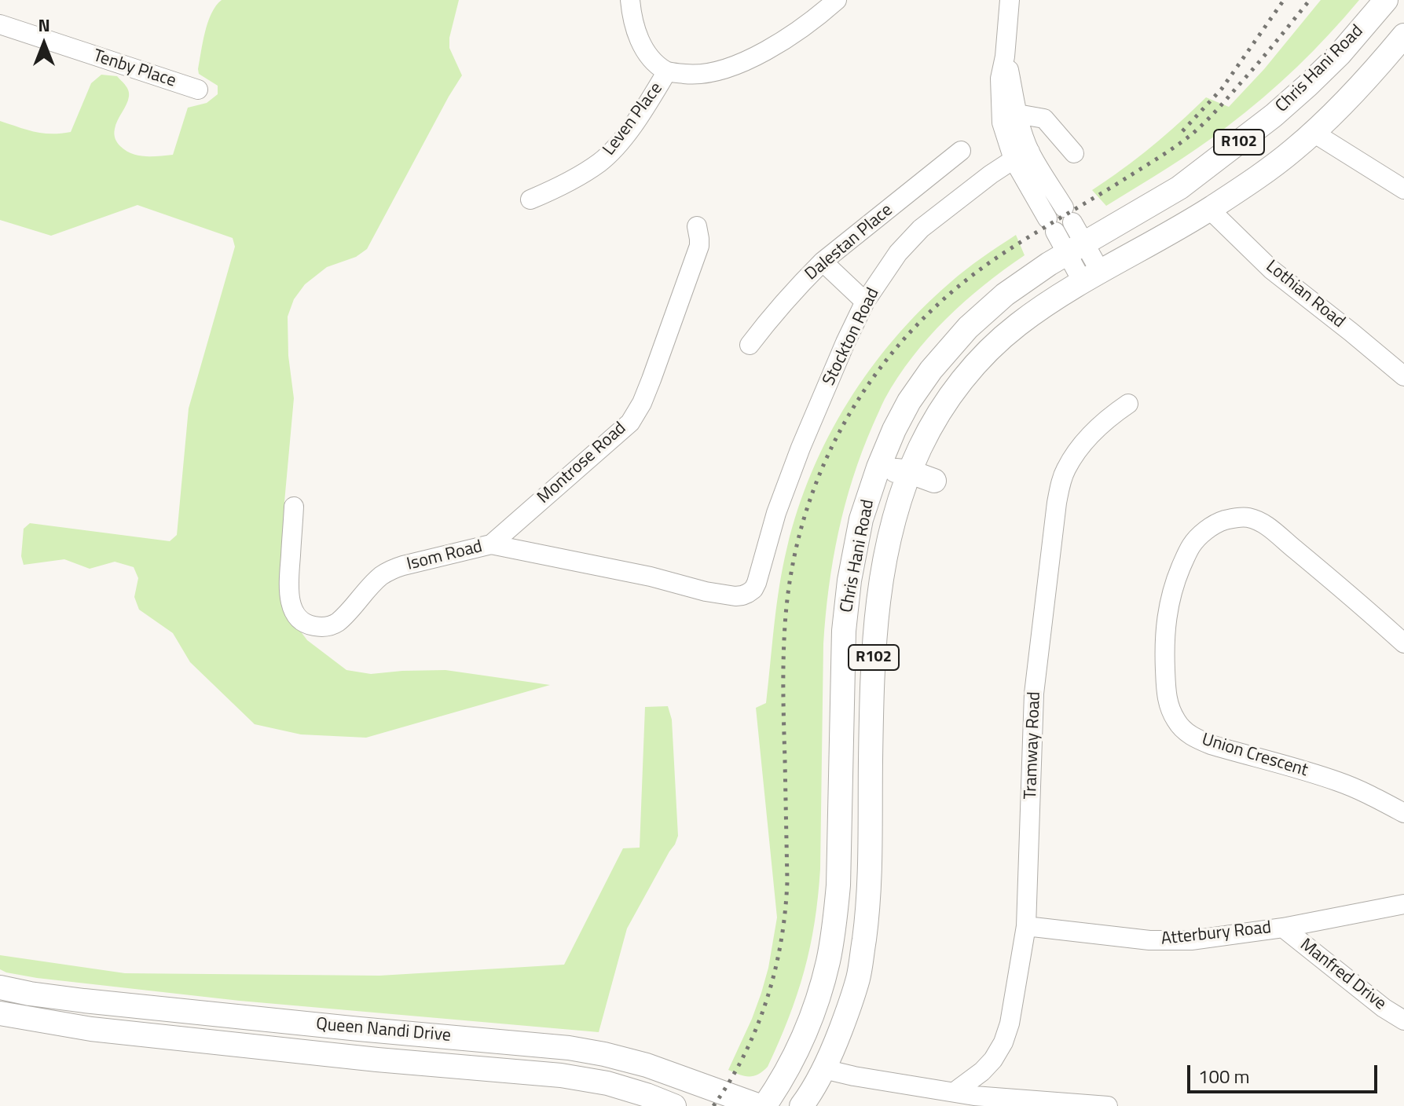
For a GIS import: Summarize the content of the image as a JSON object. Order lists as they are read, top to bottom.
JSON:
{
  "streets": {
    "main road": ["Chris Hani Road", "R102", "Queen Nandi Drive"],
    "street": [
      "Tenby Place",
      "Leven Place",
      "Dalestan Place",
      "Lothian Road",
      "Stockton Road",
      "Montrose Road",
      "Isom Road",
      "Tramway Road",
      "Union Crescent",
      "Atterbury Road",
      "Manfred Drive"
    ]
  },
  "crossings": [
    ["Chris Hani Road", "Lothian Road"],
    ["Stockton Road", "Isom Road"],
    ["Montrose Road", "Isom Road"],
    ["Tramway Road", "Atterbury Road"],
    ["Atterbury Road", "Manfred Drive"]
  ],
  "scale_bar": "100 m",
  "north": "top"
}
